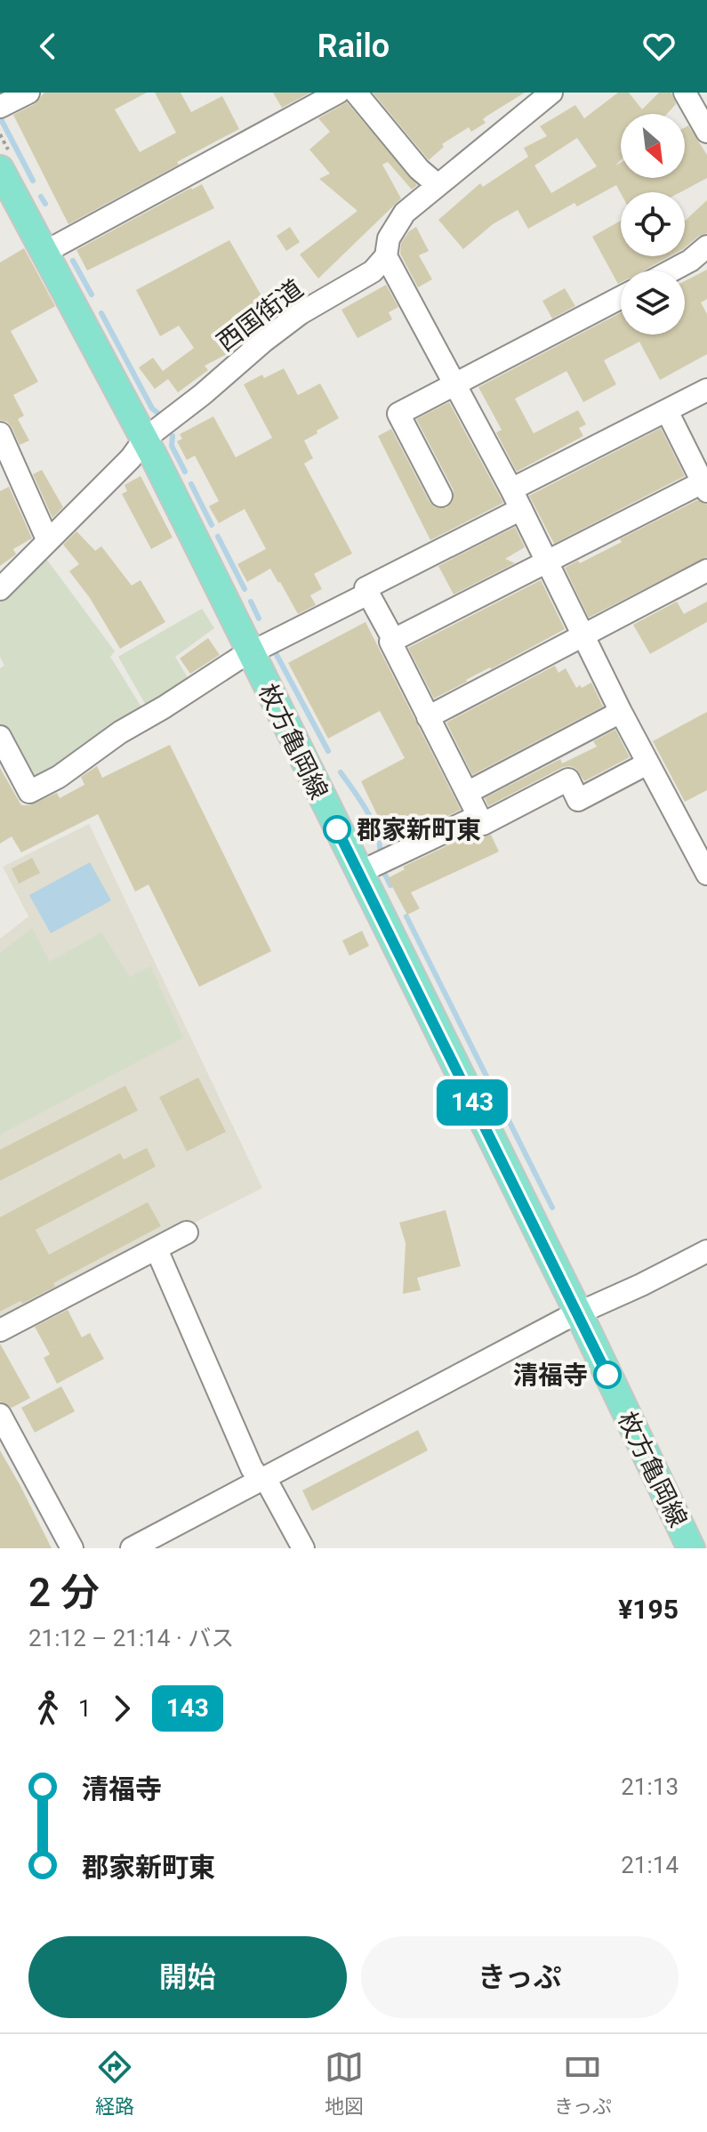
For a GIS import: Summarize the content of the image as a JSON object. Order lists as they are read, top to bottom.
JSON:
{
  "streets": {
    "main road": ["枚方亀岡線"],
    "street": ["西国街道"]
  },
  "crossings": [
    ["西国街道", "枚方亀岡線"]
  ],
  "places": ["郡家新町東", "清福寺"],
  "lines": ["bus line 143"],
  "north": "bottom right",
  "page": {
    "header": "Railo",
    "on_map": "143",
    "heading": ["2 分", "21:12 – 21:14 · バス", "¥195"],
    "legs": ["1", "143"],
    "list": [
      {
        "name": "清福寺",
        "value": "21:13"
      },
      {
        "name": "郡家新町東",
        "value": "21:14"
      }
    ],
    "buttons": ["開始", "きっぷ"],
    "tabs": ["経路", "地図", "きっぷ"]
  }
}
